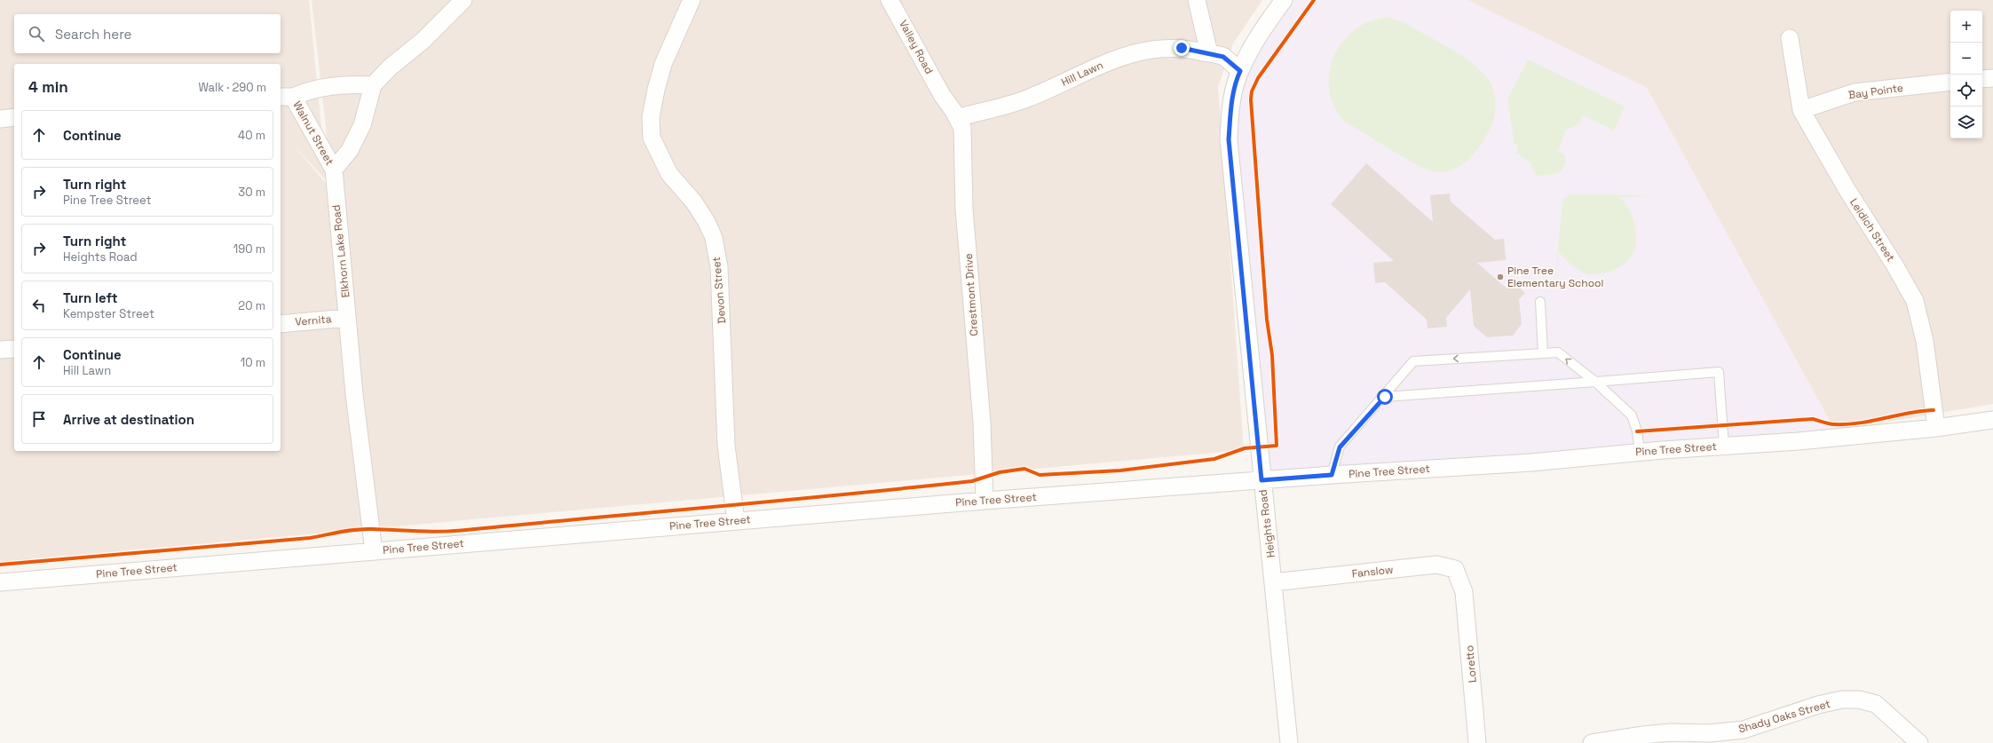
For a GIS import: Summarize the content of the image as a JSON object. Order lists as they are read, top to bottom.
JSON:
{
  "streets": {
    "street": [
      "Valley Road",
      "Hill Lawn",
      "Bay Pointe",
      "Walnut Street",
      "Leidich Street",
      "Elkhorn Lake Road",
      "Devon Street",
      "Crestmont Drive",
      "Vernita",
      "Pine Tree Street",
      "Heights Road",
      "Fanslow",
      "Loretto",
      "Shady Oaks Street"
    ]
  },
  "crossings": [
    ["Valley Road", "Crestmont Drive"],
    ["Hill Lawn", "Crestmont Drive"],
    ["Hill Lawn", "Heights Road"],
    ["Bay Pointe", "Leidich Street"],
    ["Walnut Street", "Elkhorn Lake Road"],
    ["Leidich Street", "Pine Tree Street"],
    ["Elkhorn Lake Road", "Vernita"],
    ["Elkhorn Lake Road", "Pine Tree Street"],
    ["Devon Street", "Pine Tree Street"],
    ["Crestmont Drive", "Pine Tree Street"],
    ["Pine Tree Street", "Heights Road"],
    ["Heights Road", "Fanslow"],
    ["Fanslow", "Loretto"]
  ],
  "places": ["Pine Tree Elementary School"],
  "page": {
    "map_buttons": ["+", "−"],
    "search": "Search here",
    "heading": ["4 min", "Walk · 290 m"],
    "list": [
      ["Continue", "40 m"],
      ["Turn right", "Pine Tree Street", "30 m"],
      ["Turn right", "Heights Road", "190 m"],
      ["Turn left", "Kempster Street", "20 m"],
      ["Continue", "Hill Lawn", "10 m"],
      "Arrive at destination"
    ]
  }
}
